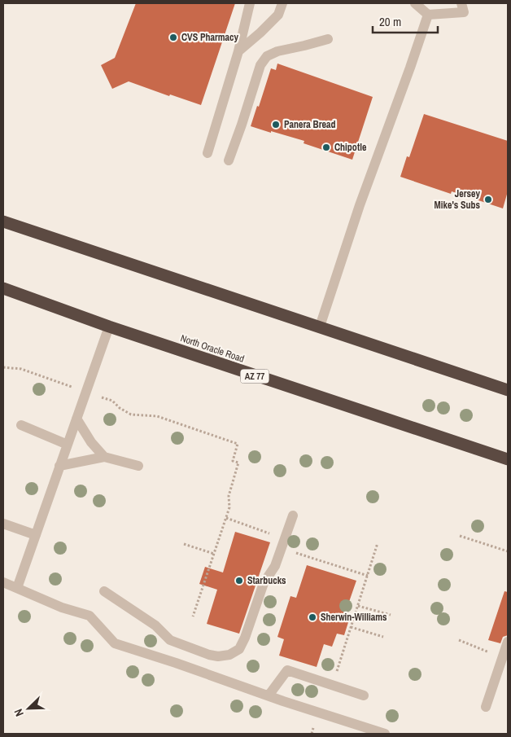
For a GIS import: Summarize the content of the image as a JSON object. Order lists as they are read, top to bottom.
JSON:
{
  "streets": {
    "highway": ["North Oracle Road", "AZ 77"]
  },
  "places": [
    "CVS Pharmacy",
    "Panera Bread",
    "Chipotle",
    "Jersey Mike's Subs",
    "Starbucks",
    "Sherwin-Williams"
  ],
  "scale_bar": "20 m",
  "north": "bottom left"
}
